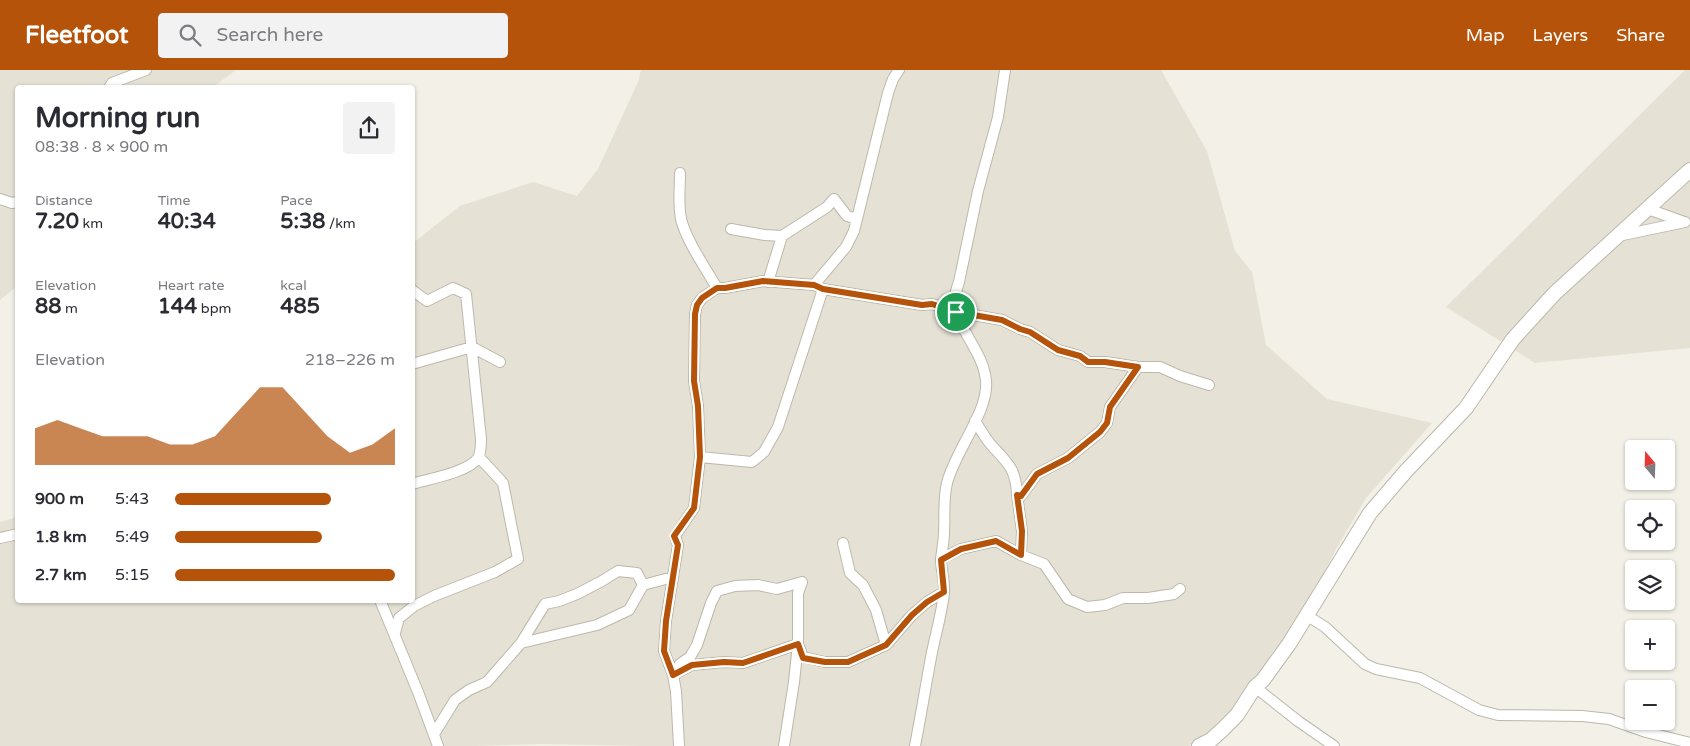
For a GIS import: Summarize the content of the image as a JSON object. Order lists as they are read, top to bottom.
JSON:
{
  "north": "top",
  "page": {
    "header": "Fleetfoot",
    "search": "Search here",
    "nav": ["Map", "Layers", "Share"],
    "heading": ["Morning run", "08:38 · 8 × 900 m"],
    "stats": [
      ["Distance", "7.20 km"],
      ["Time", "40:34"],
      ["Pace", "5:38 /km"],
      ["Elevation", "88 m"],
      ["Heart rate", "144 bpm"],
      ["kcal", "485"]
    ],
    "chart": ["Elevation", "218–226 m"],
    "map_buttons": ["+", "−"],
    "list": [
      {
        "name": "900 m",
        "note": "5:43"
      },
      {
        "name": "1.8 km",
        "note": "5:49"
      },
      {
        "name": "2.7 km",
        "note": "5:15"
      }
    ]
  }
}
